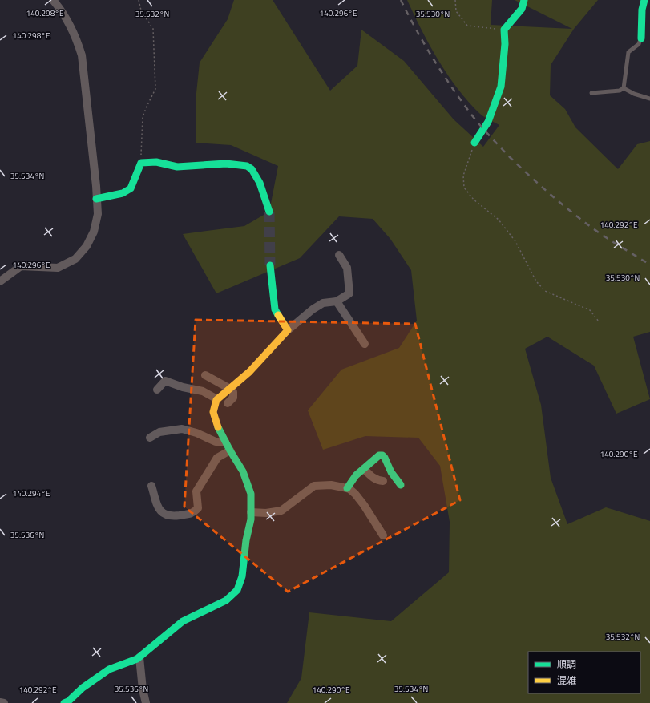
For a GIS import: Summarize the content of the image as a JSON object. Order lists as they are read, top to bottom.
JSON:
{
  "legend": ["順調", "混雑"],
  "coordinates": [
    "140.298°E",
    "140.296°E",
    "35.532°N",
    "35.530°N",
    "35.534°N",
    "140.292°E",
    "140.290°E",
    "140.294°E",
    "35.536°N"
  ]
}
